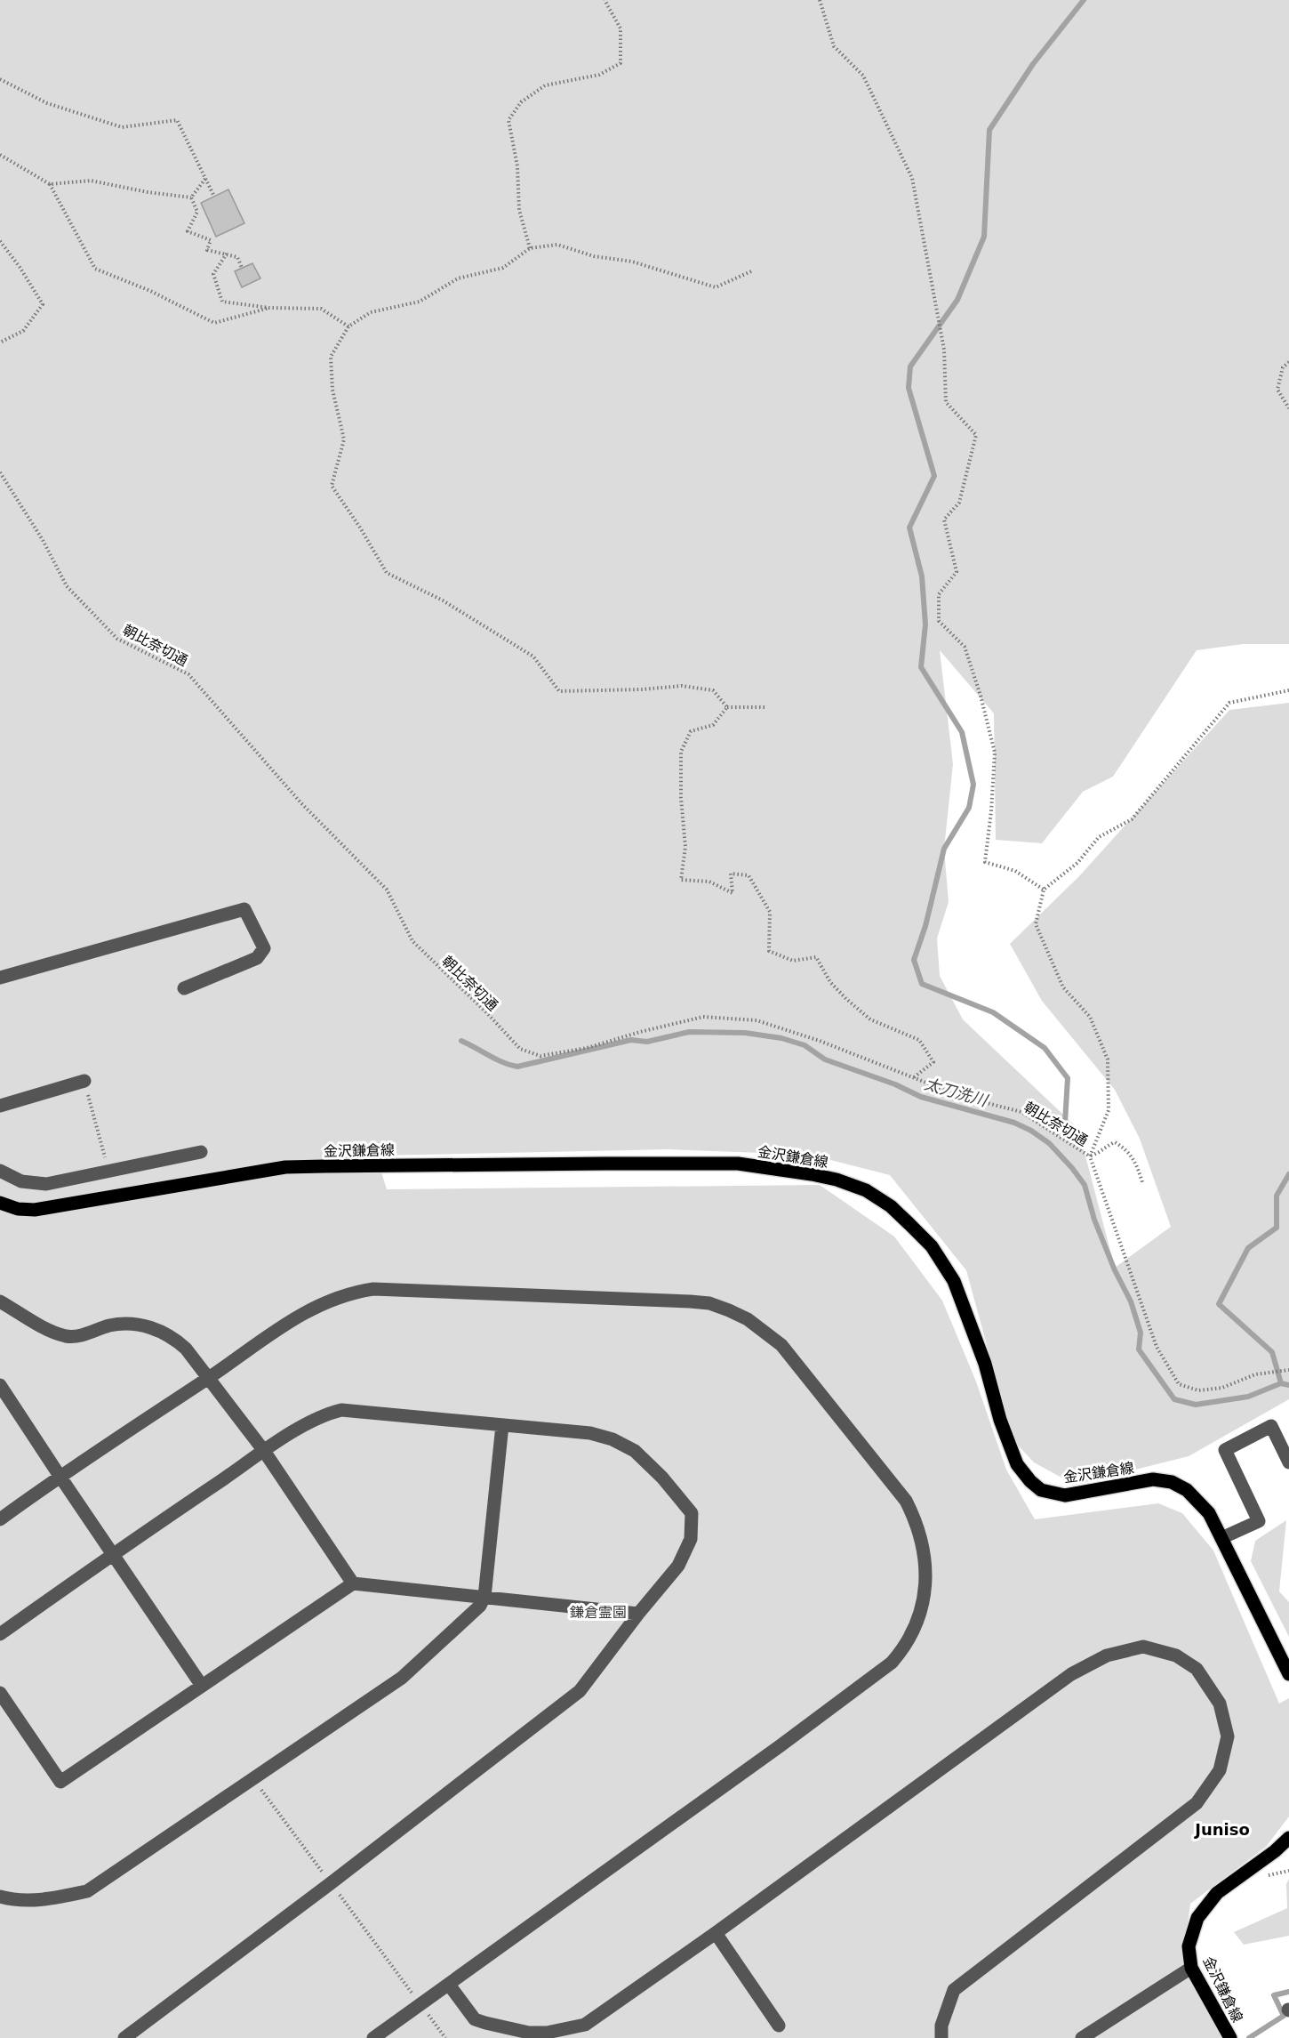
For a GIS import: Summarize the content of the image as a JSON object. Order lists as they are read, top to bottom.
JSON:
{
  "streets": {
    "main road": ["金沢鎌倉線"],
    "path": ["朝比奈切通"]
  },
  "districts": ["Juniso"],
  "water": ["太刀洗川"],
  "parks": ["鎌倉霊園"]
}
